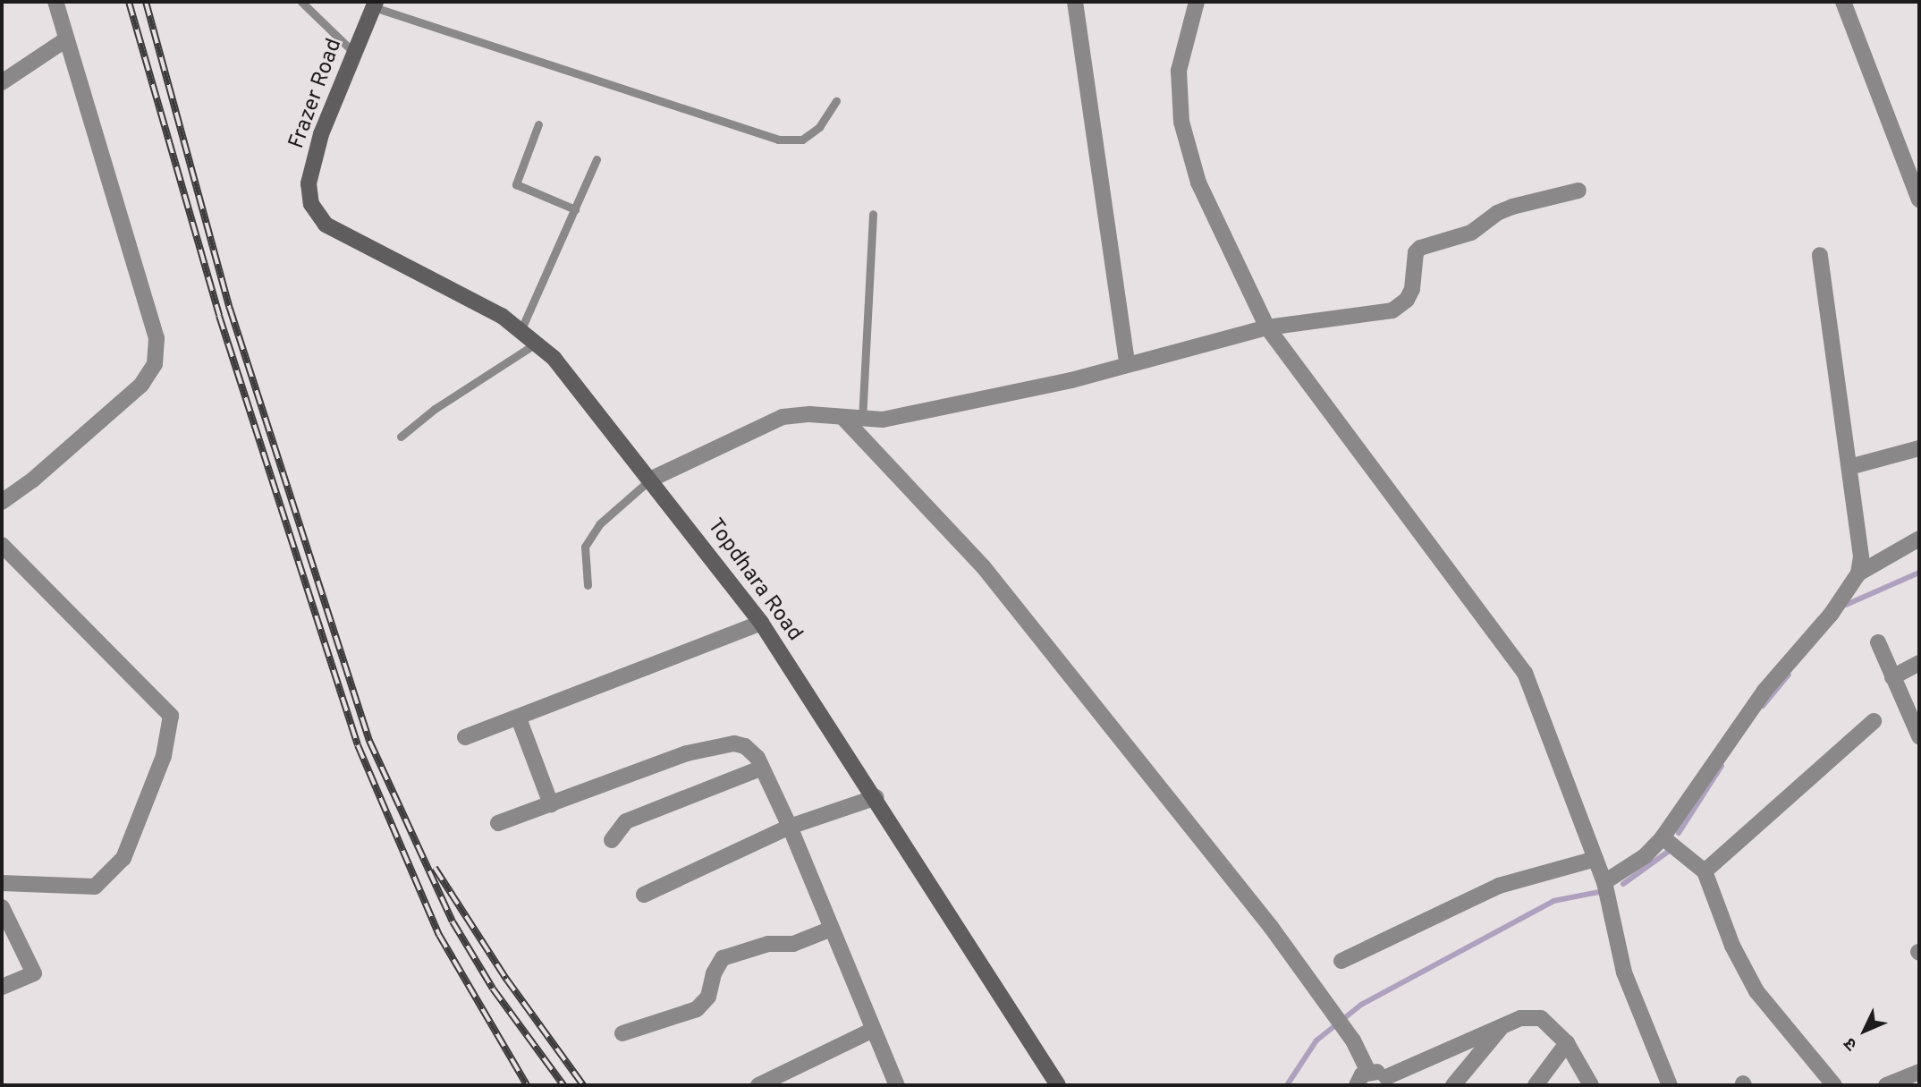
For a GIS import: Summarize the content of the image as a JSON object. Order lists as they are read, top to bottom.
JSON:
{
  "streets": {
    "street": ["Frazer Road", "Topdhara Road"]
  },
  "crossings": [
    ["Frazer Road", "Topdhara Road"]
  ],
  "north": "bottom left"
}
